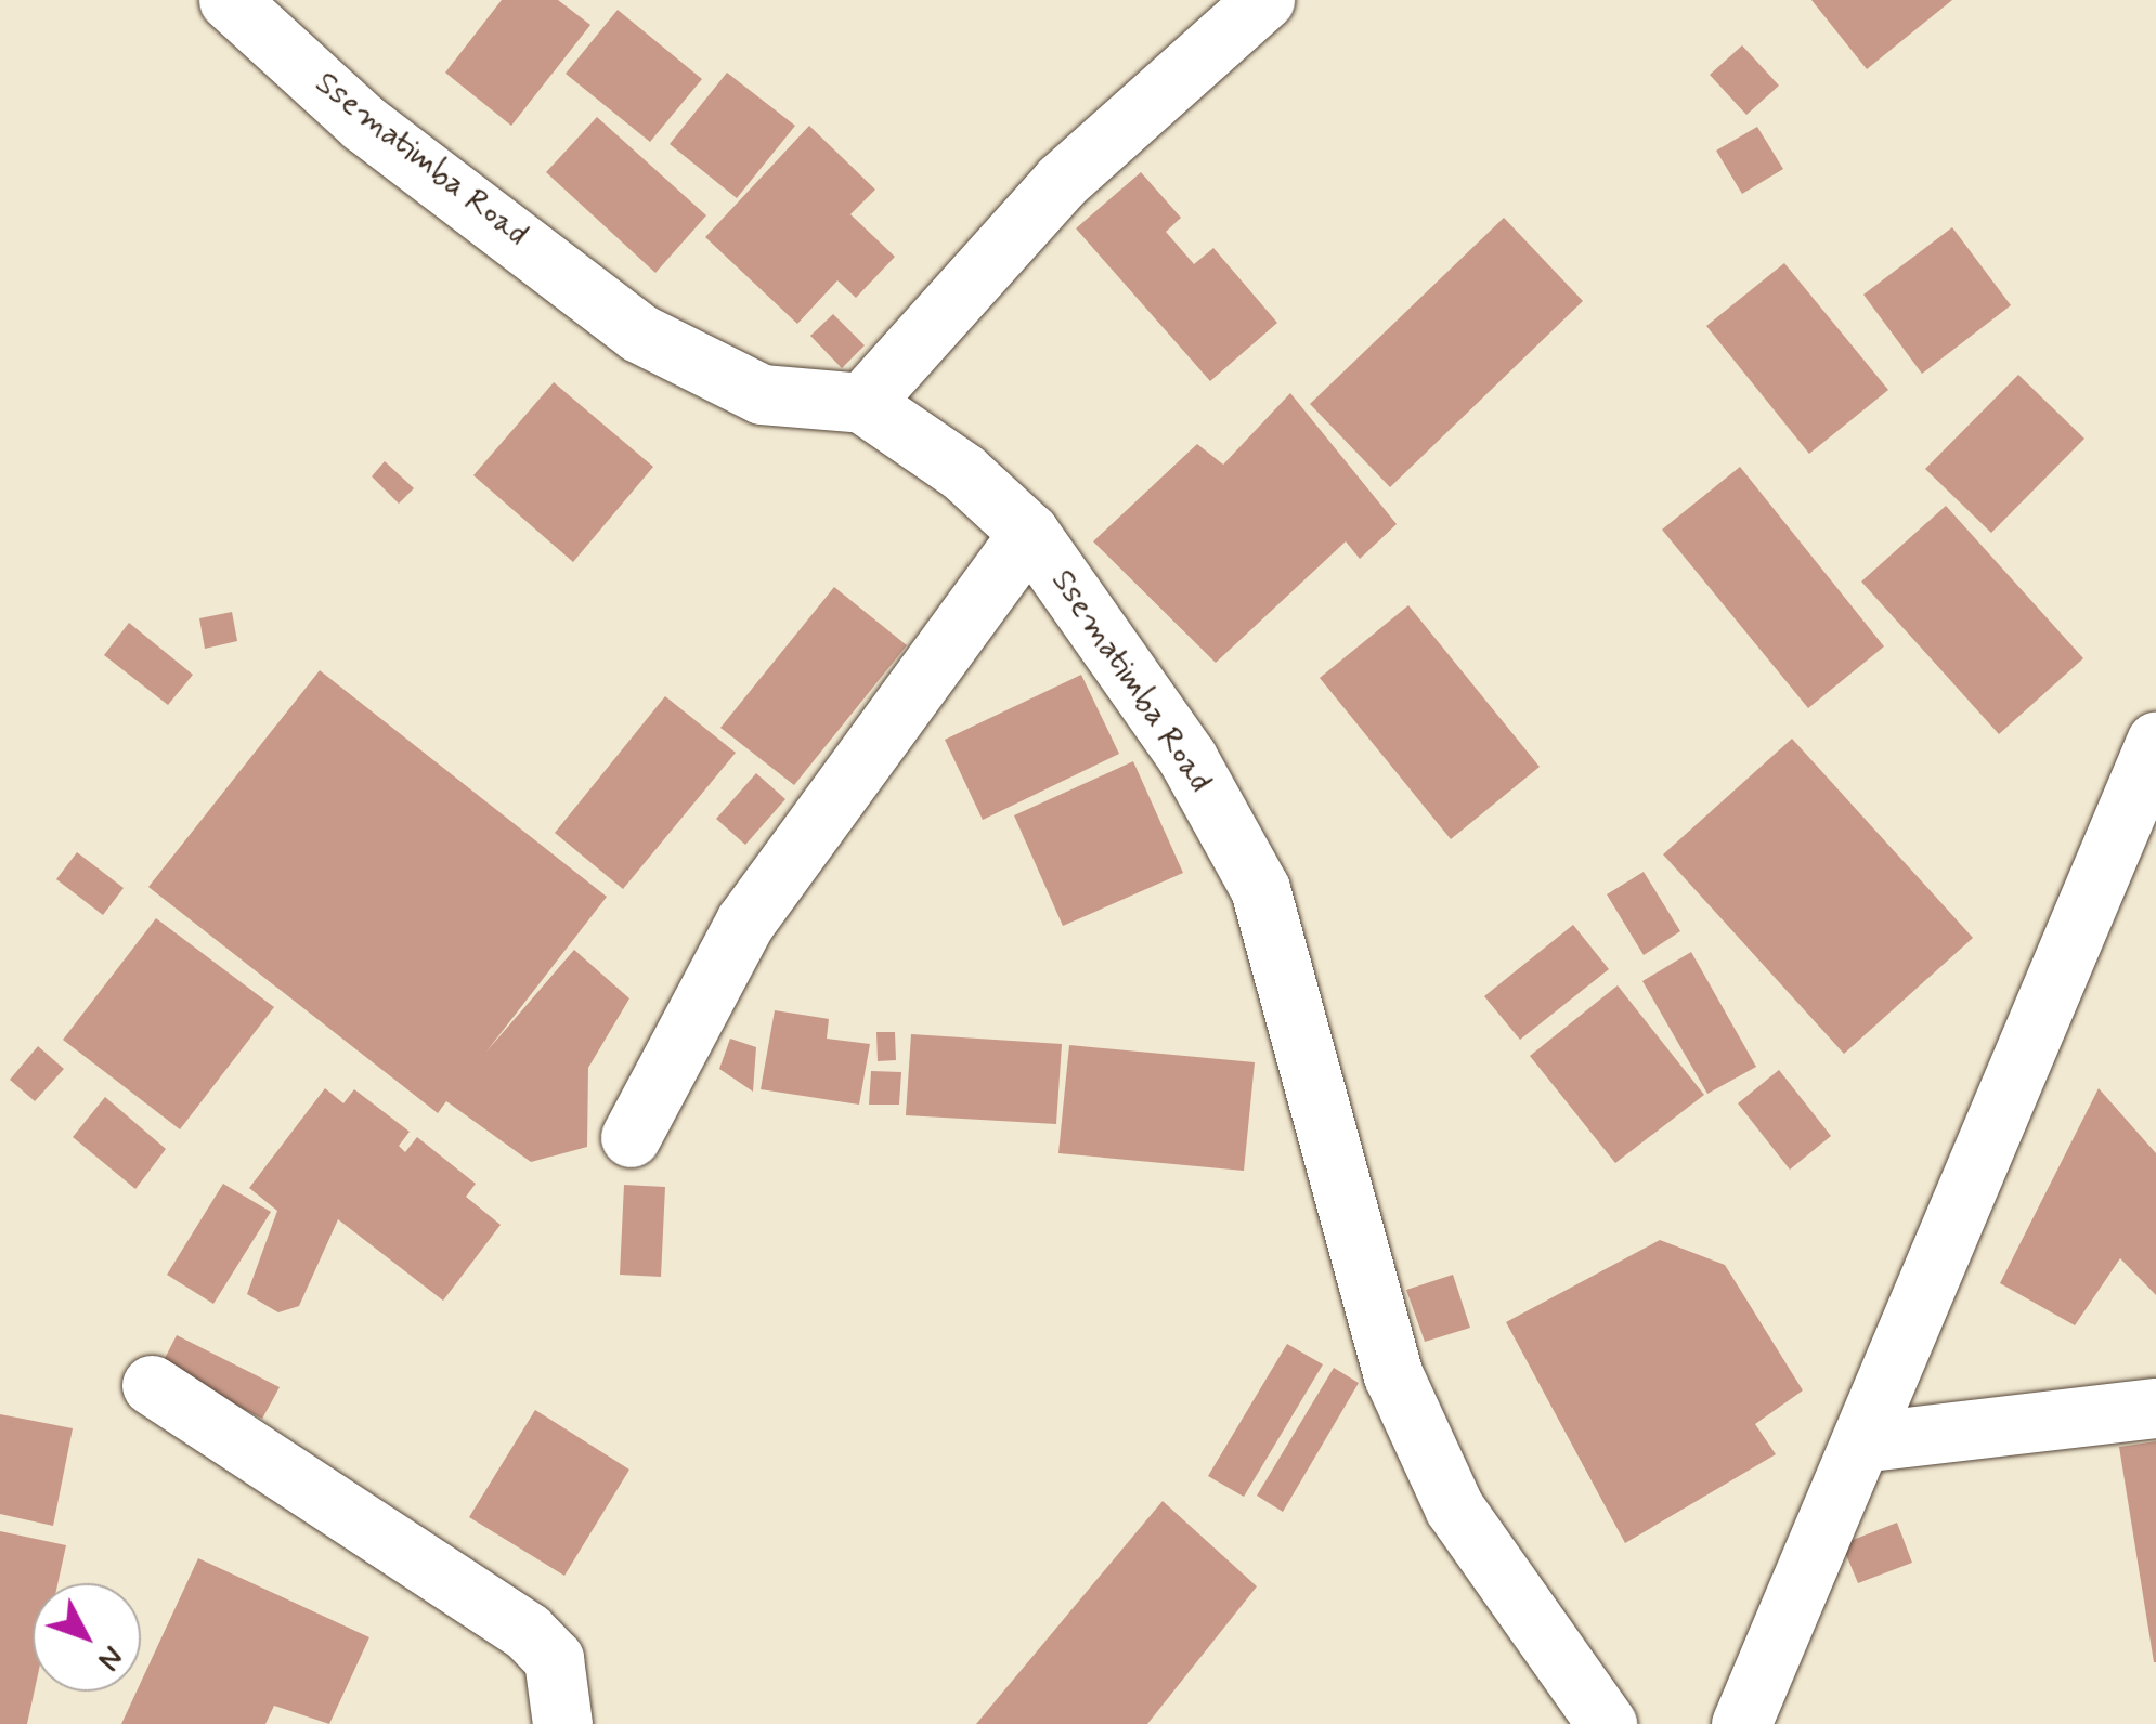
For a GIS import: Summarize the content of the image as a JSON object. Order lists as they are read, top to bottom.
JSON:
{
  "streets": {
    "street": ["Ssematimba Road"]
  },
  "north": "bottom right"
}
